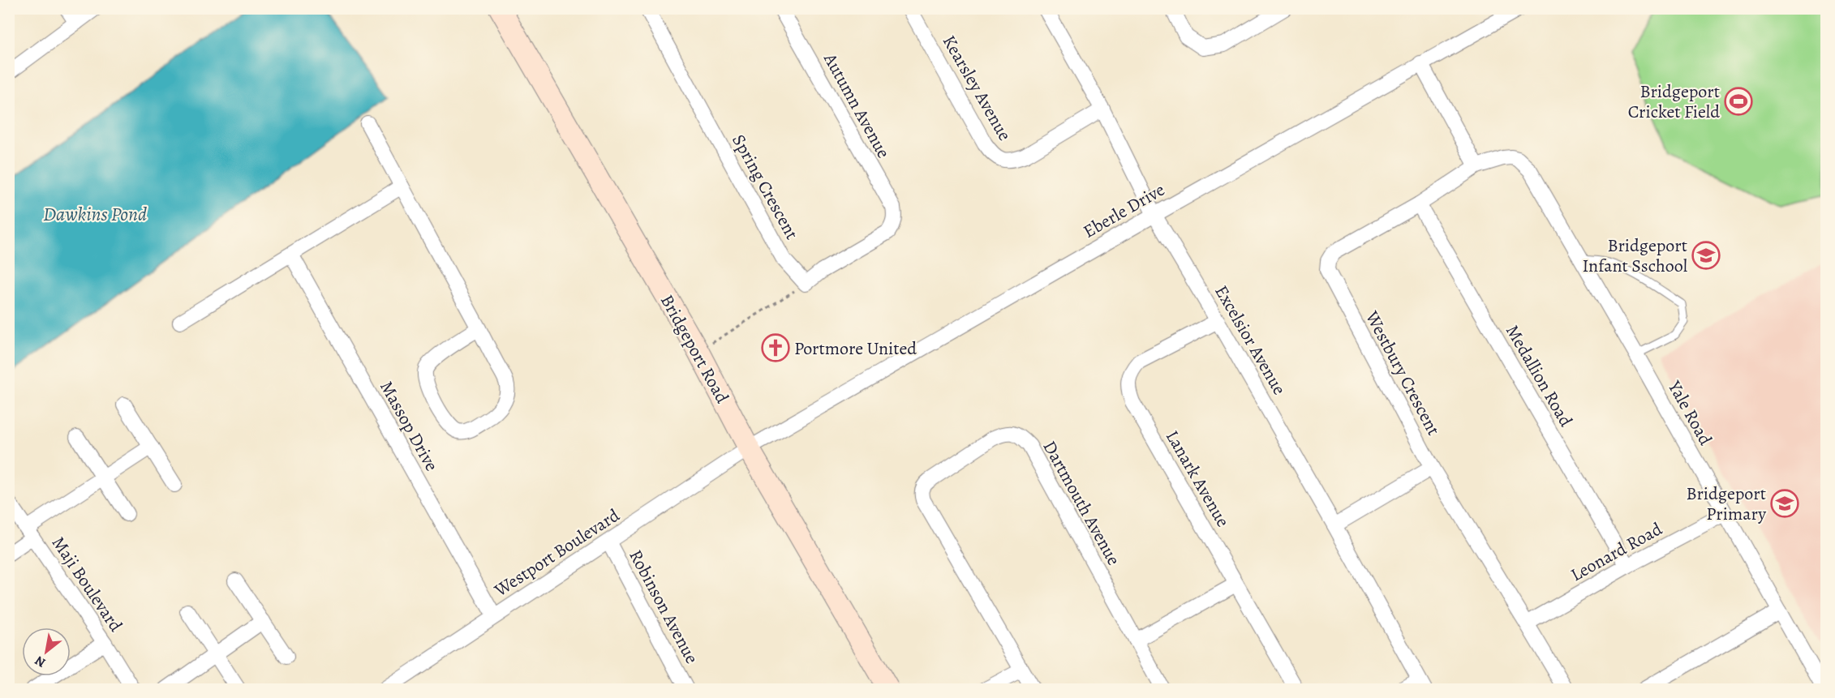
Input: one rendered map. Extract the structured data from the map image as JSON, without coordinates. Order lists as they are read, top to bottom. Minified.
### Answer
{"streets":{"main road":["Bridgeport Road"],"street":["Kearsley Avenue","Autumn Avenue","Spring Crescent","Eberle Drive","Excelsior Avenue","Westbury Crescent","Medallion Road","Yale Road","Massop Drive","Lanark Avenue","Dartmouth Avenue","Leonard Road","Westport Boulevard","Maji Boulevard","Robinson Avenue"]},"crossings":[["Kearsley Avenue","Excelsior Avenue"],["Autumn Avenue","Spring Crescent"],["Eberle Drive","Excelsior Avenue"],["Eberle Drive","Bridgeport Road"],["Eberle Drive","Westport Boulevard"],["Excelsior Avenue","Lanark Avenue"],["Bridgeport Road","Westport Boulevard"],["Westbury Crescent","Medallion Road"],["Westbury Crescent","Yale Road"],["Westbury Crescent","Leonard Road"],["Medallion Road","Leonard Road"],["Yale Road","Leonard Road"],["Massop Drive","Westport Boulevard"],["Westport Boulevard","Robinson Avenue"]],"water":["Dawkins Pond"],"places":{"sports":["Bridgeport Cricket Field"],"school or university":["Bridgeport Infant Sschool","Bridgeport Primary"],"church":["Portmore United"]},"north":"bottom left"}
